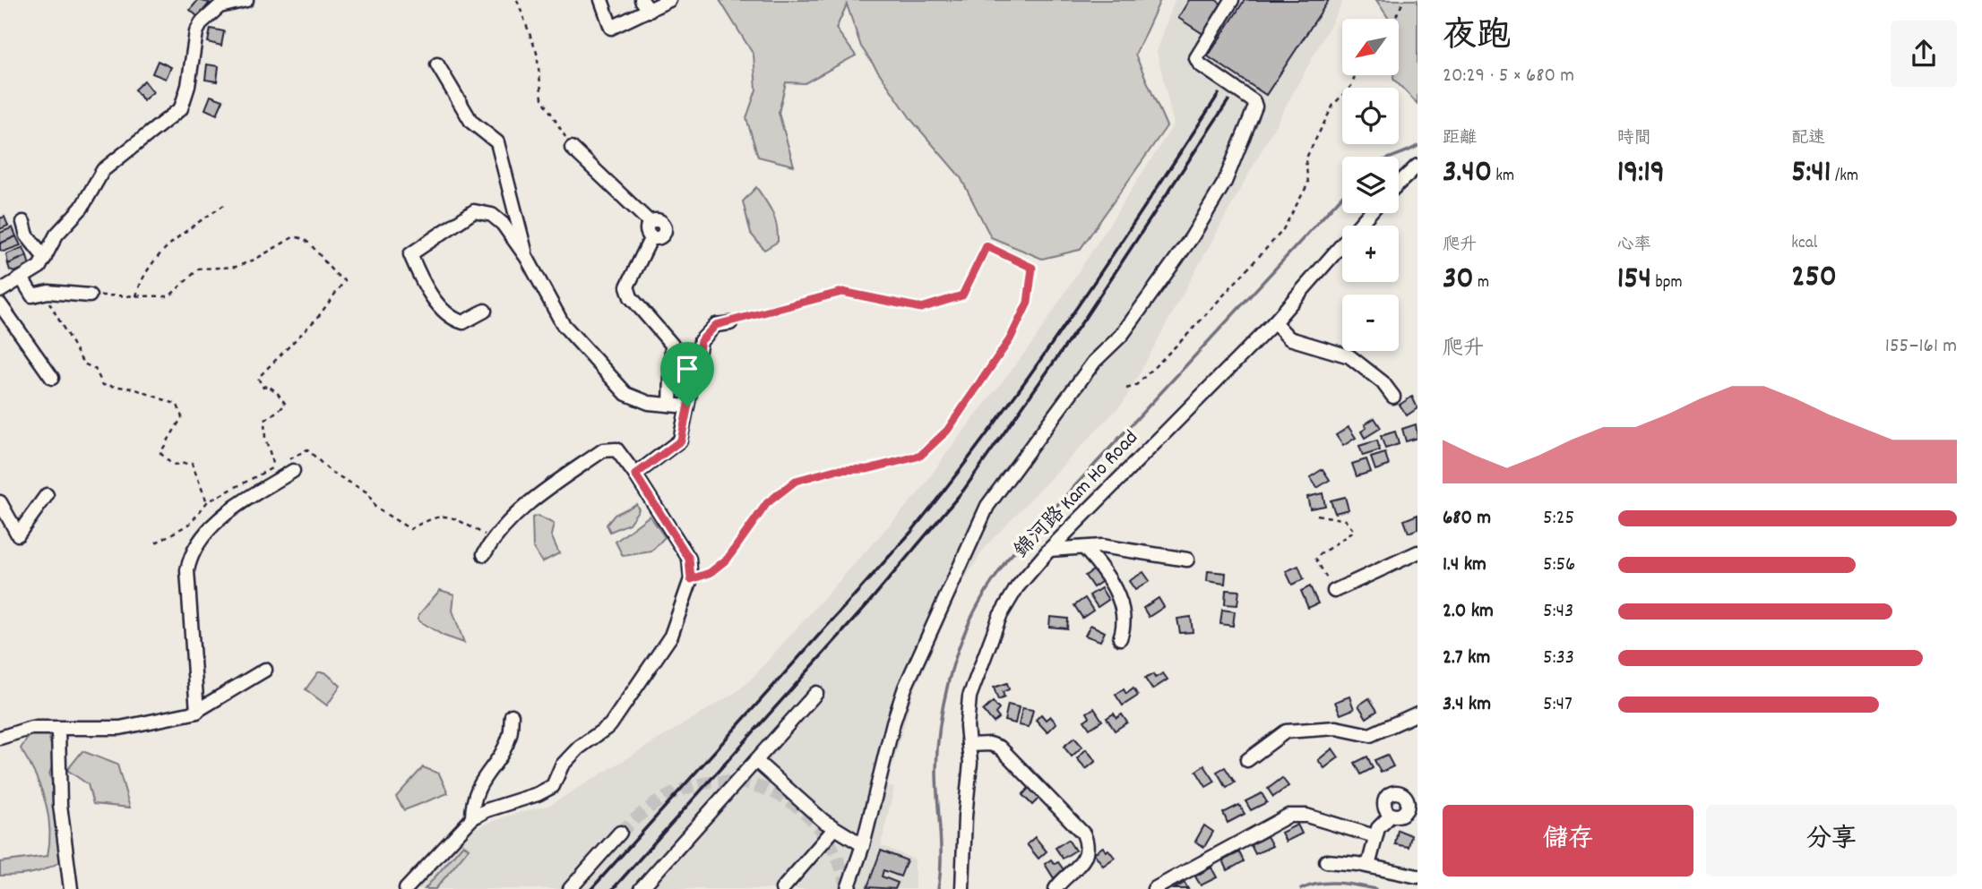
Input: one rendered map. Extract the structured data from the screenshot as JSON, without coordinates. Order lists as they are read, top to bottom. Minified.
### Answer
{"streets":{"street":["錦河路 Kam Ho Road"]},"north":"bottom left","page":{"heading":["夜跑","20:29 · 5 × 680 m"],"map_buttons":["+","−"],"stats":[["距離","3.40 km"],["時間","19:19"],["配速","5:41 /km"],["爬升","30 m"],["心率","154 bpm"],["kcal","250"]],"chart":["爬升","155–161 m"],"list":[{"name":"680 m","note":"5:25"},{"name":"1.4 km","note":"5:56"},{"name":"2.0 km","note":"5:43"},{"name":"2.7 km","note":"5:33"},{"name":"3.4 km","note":"5:47"}],"buttons":["儲存","分享"]}}
